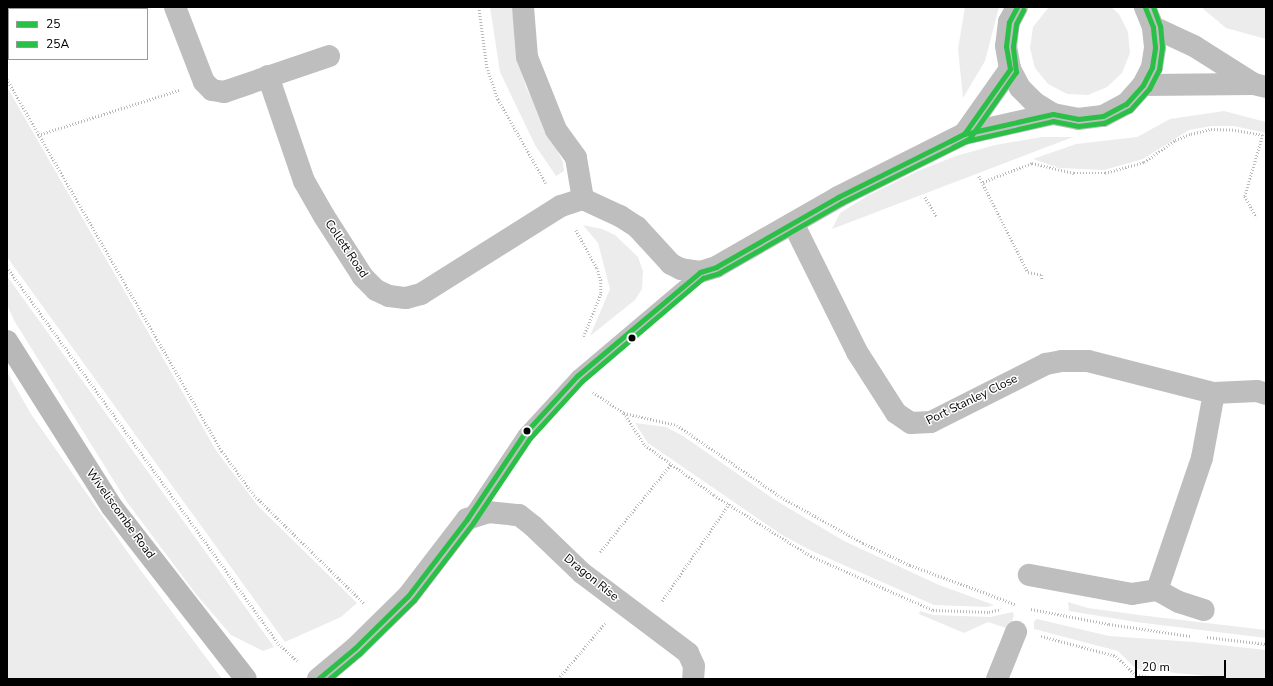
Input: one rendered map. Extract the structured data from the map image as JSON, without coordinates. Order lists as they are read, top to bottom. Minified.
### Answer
{"streets":{"main road":["Wiveliscombe Road"],"street":["Collett Road","Port Stanley Close","Dragon Rise"]},"lines":["transit line 25","transit line 25A"],"legend":["25","25A"],"scale_bar":"20 m"}
